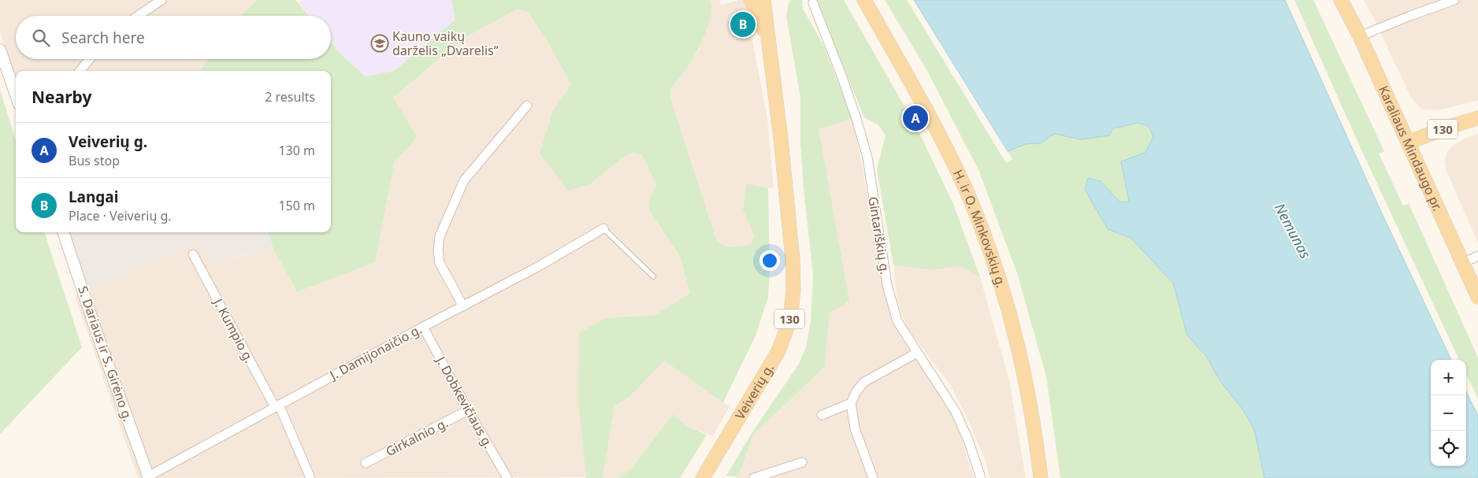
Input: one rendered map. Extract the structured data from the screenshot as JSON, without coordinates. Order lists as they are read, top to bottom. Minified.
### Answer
{"streets":{"main road":["130","Karaliaus Mindaugo pr.","H. ir O. Minkovskių g.","Veiverių g."],"street":["Gintariškių g.","J. Kumpio g.","J. Damijonaičio g.","S. Dariaus ir S. Girėno g.","J. Dobkevičiaus g.","Girkalnio g."]},"crossings":[["130","Karaliaus Mindaugo pr."],["J. Kumpio g.","J. Damijonaičio g."],["J. Damijonaičio g.","S. Dariaus ir S. Girėno g."],["J. Damijonaičio g.","J. Dobkevičiaus g."],["J. Dobkevičiaus g.","Girkalnio g."]],"water":["Nemunas"],"places":{"school or university":["Kauno vaikų darželis „Dvarelis“"]},"page":{"pins":["B","A"],"search":"Search here","heading":["Nearby","2 results"],"list":[{"mark":"A","name":"Veiverių g.","note":"Bus stop","value":"130 m"},{"mark":"B","name":"Langai","note":"Place · Veiverių g.","value":"150 m"}],"map_buttons":["+","−"]}}
